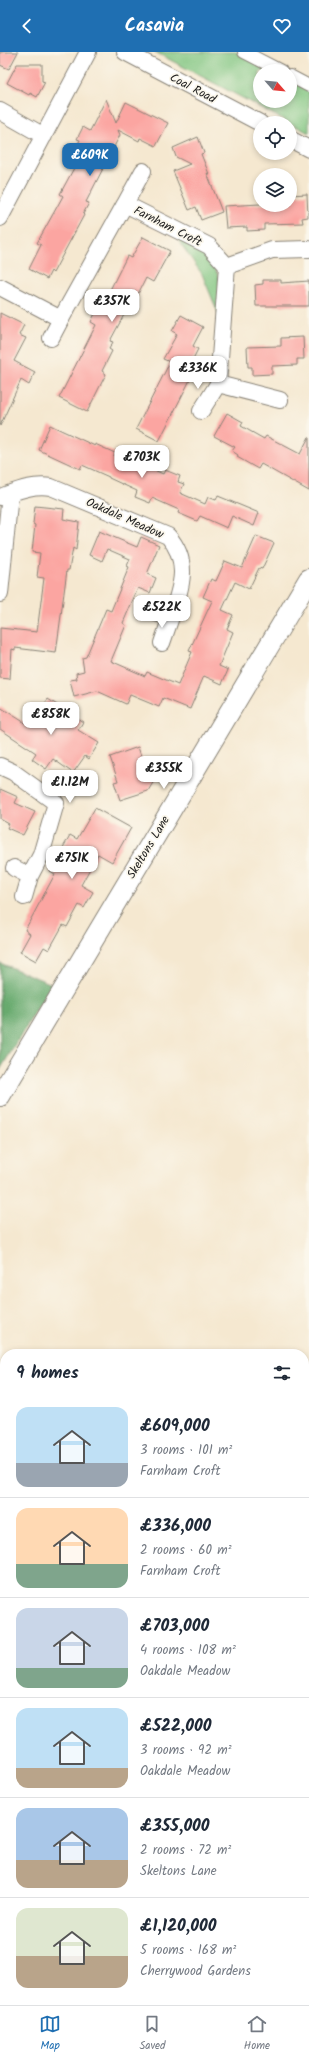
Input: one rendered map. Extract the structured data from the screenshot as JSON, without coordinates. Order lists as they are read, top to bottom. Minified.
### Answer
{"streets":{"street":["Coal Road","Farnham Croft","Oakdale Meadow","Skeltons Lane"]},"north":"bottom right","page":{"header":"Casavia","price":["£609K","£357K","£336K","£703K","£522K","£858K","£355K","£1.12M","£751K"],"heading":"9 homes","list":[{"name":"£609,000","note":"3 rooms · 101 m² · Farnham Croft"},{"name":"£336,000","note":"2 rooms · 60 m² · Farnham Croft"},{"name":"£703,000","note":"4 rooms · 108 m² · Oakdale Meadow"},{"name":"£522,000","note":"3 rooms · 92 m² · Oakdale Meadow"},{"name":"£355,000","note":"2 rooms · 72 m² · Skeltons Lane"},{"name":"£1,120,000","note":"5 rooms · 168 m² · Cherrywood Gardens"}],"tabs":["Map","Saved","Home"]}}
